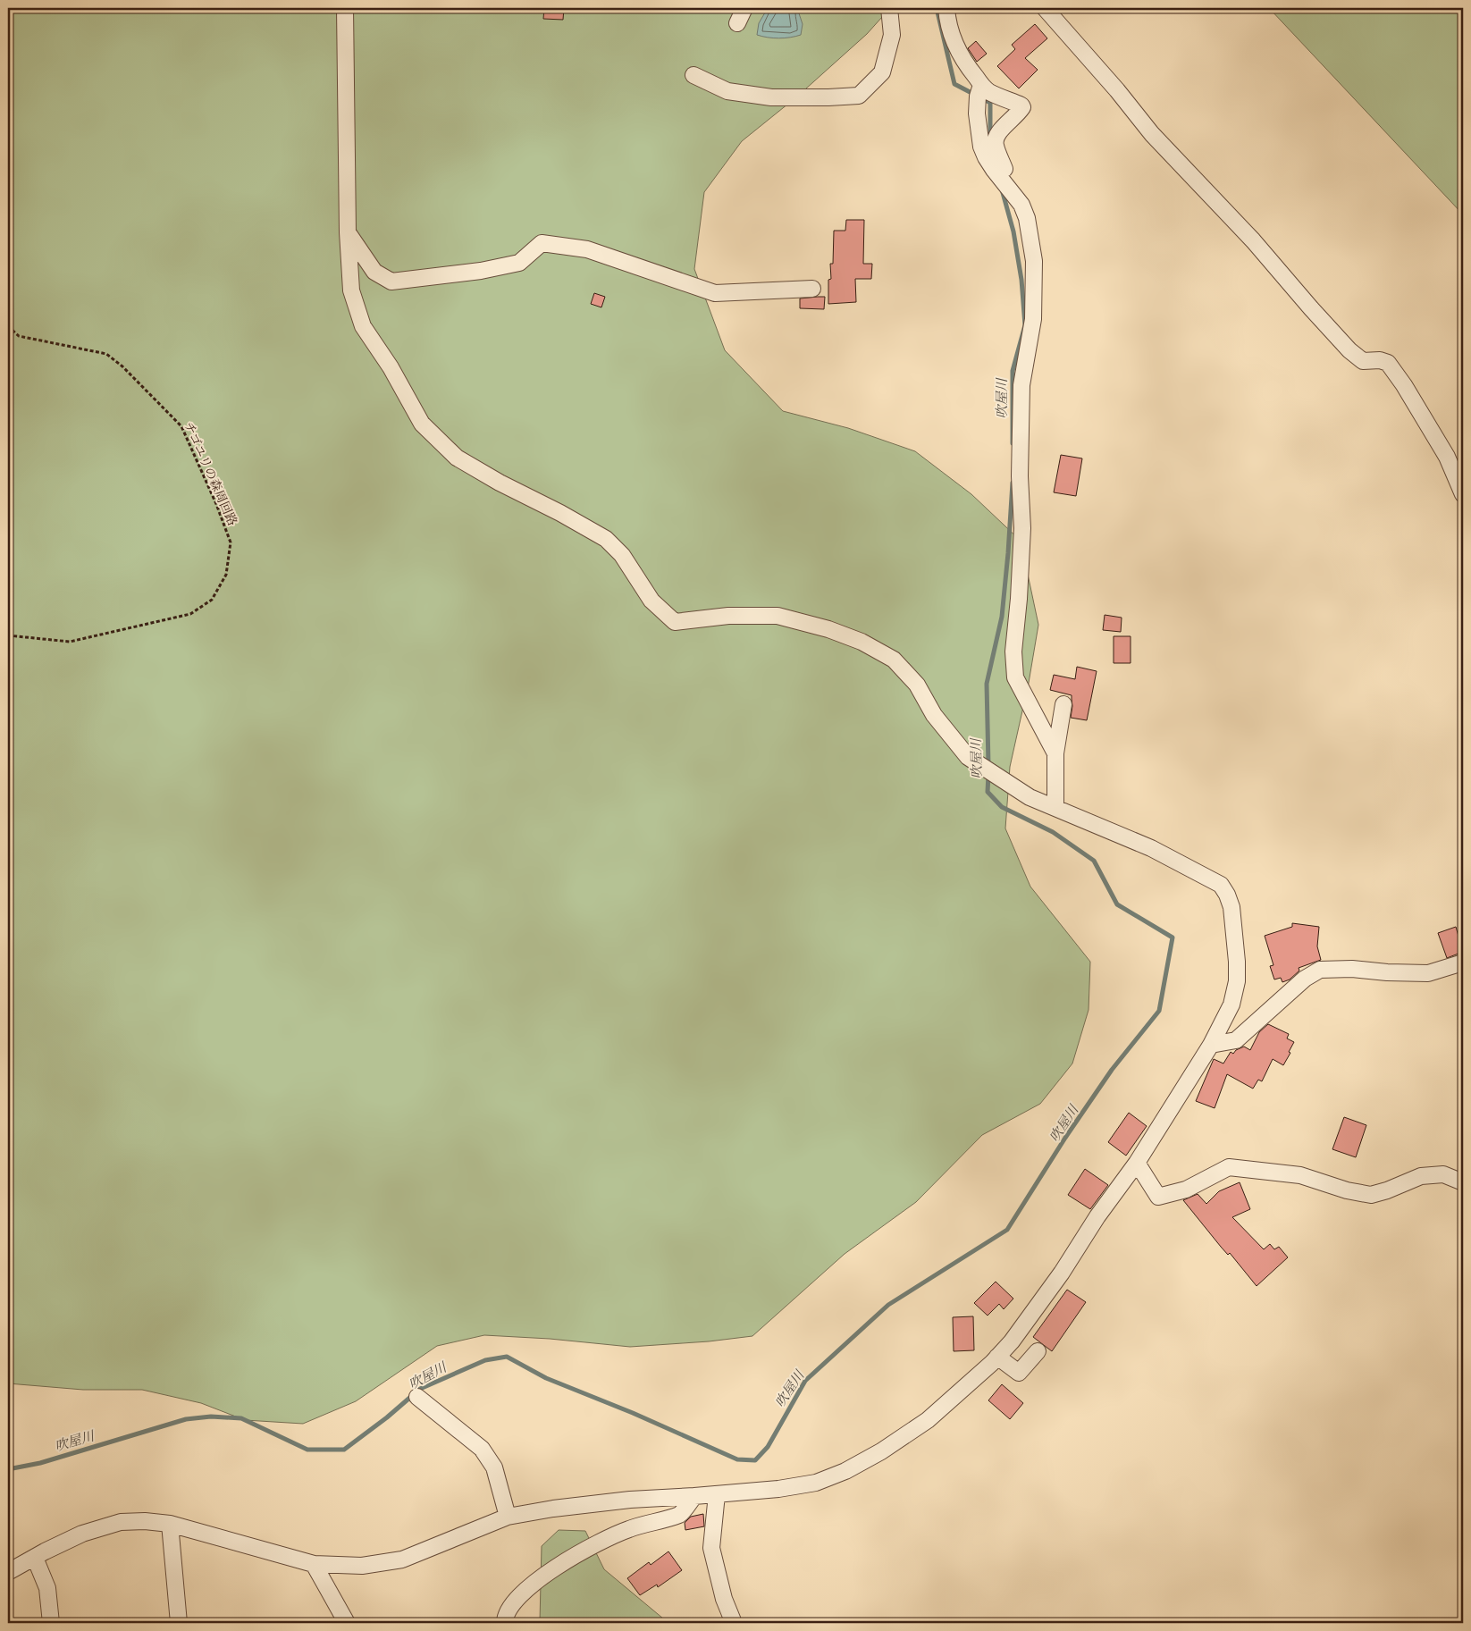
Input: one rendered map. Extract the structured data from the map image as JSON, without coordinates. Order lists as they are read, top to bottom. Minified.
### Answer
{"streets":{"path":["チゴユリの森周回路"]},"water":["吹屋川"]}
